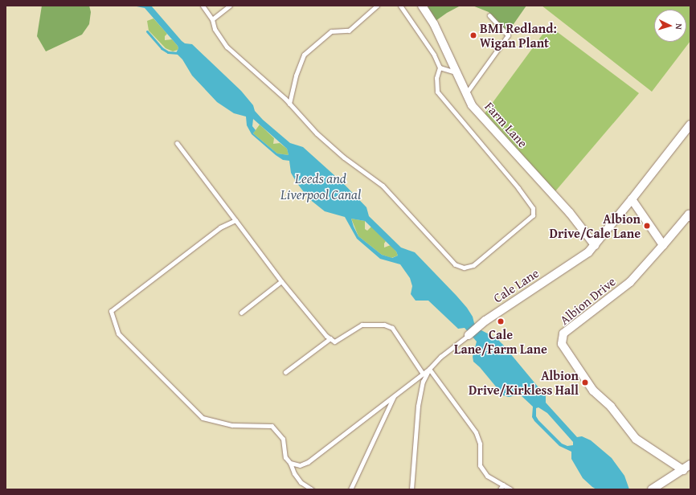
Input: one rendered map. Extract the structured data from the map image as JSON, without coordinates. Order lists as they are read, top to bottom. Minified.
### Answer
{"streets":{"street":["Farm Lane","Cale Lane","Albion Drive"]},"crossings":[["Farm Lane","Cale Lane"]],"water":["Leeds and Liverpool Canal"],"places":["BMI Redland: Wigan Plant","Albion Drive/Cale Lane","Cale Lane/Farm Lane","Albion Drive/Kirkless Hall"],"north":"right"}
